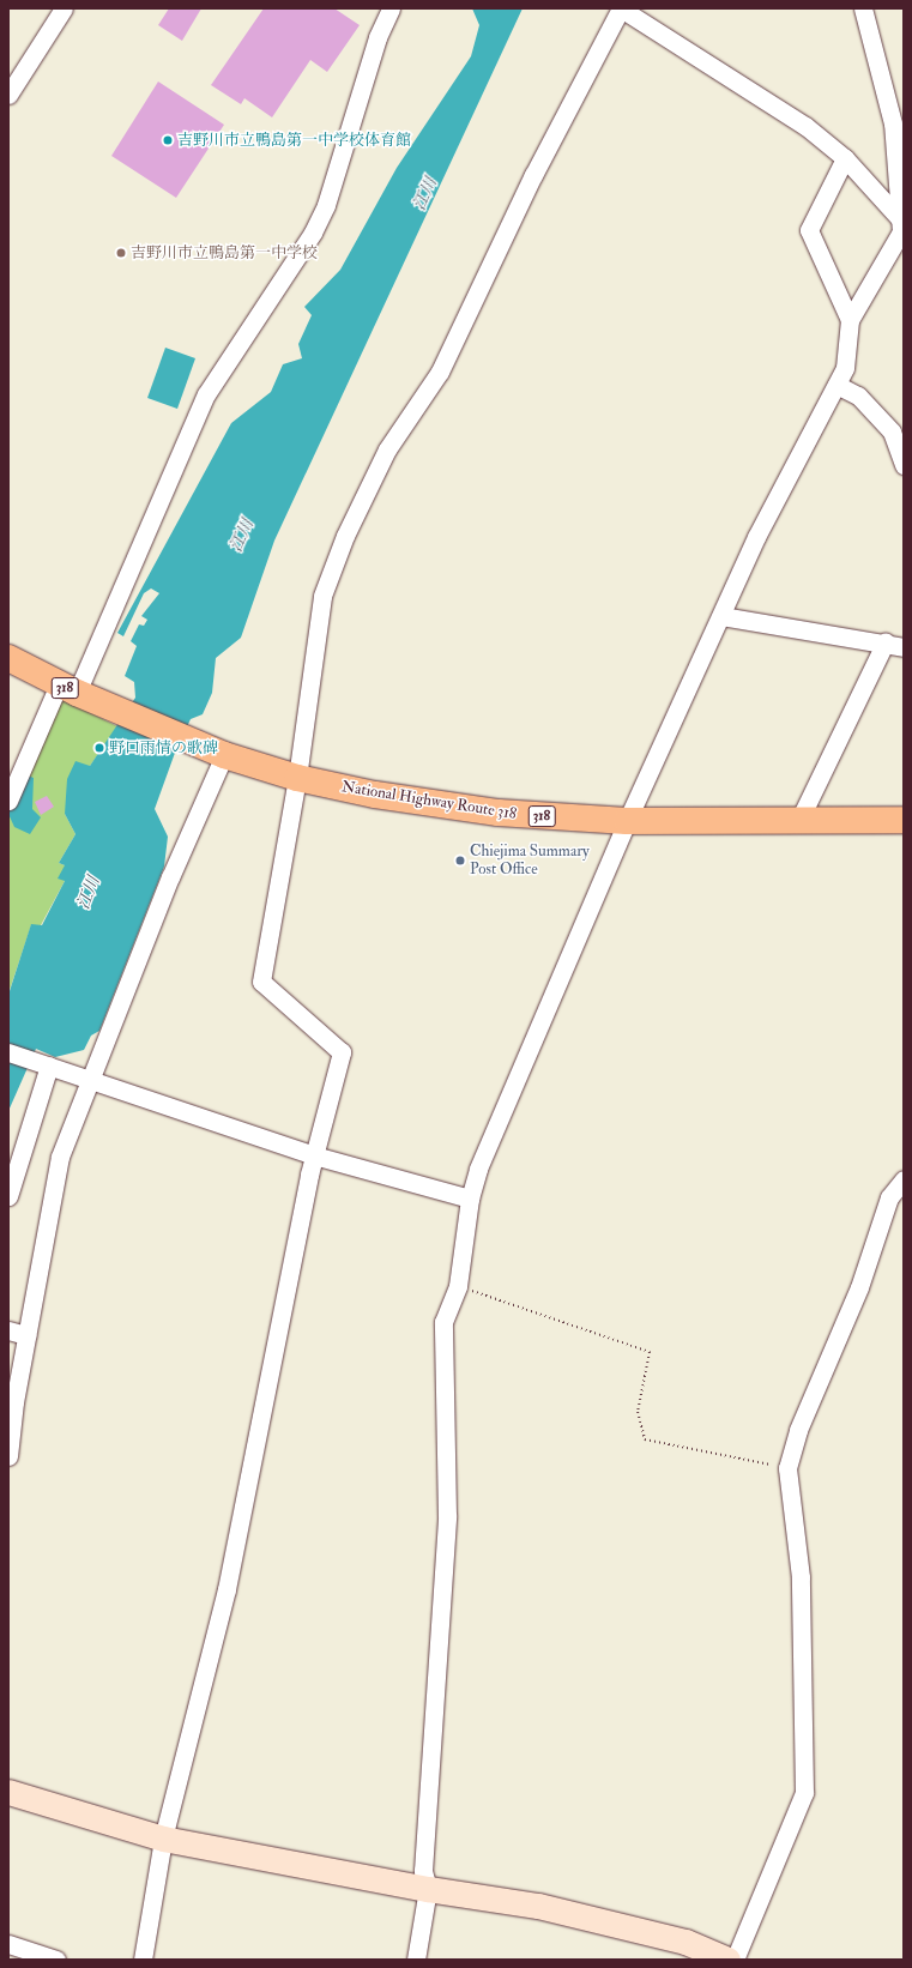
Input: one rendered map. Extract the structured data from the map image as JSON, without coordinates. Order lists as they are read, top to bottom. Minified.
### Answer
{"streets":{"highway":["318","National Highway Route 318"]},"water":["江川"],"places":["吉野川市立鴨島第一中学校体育館","吉野川市立鴨島第一中学校","野口雨情の歌碑","Chiejima Summary Post Office"]}
